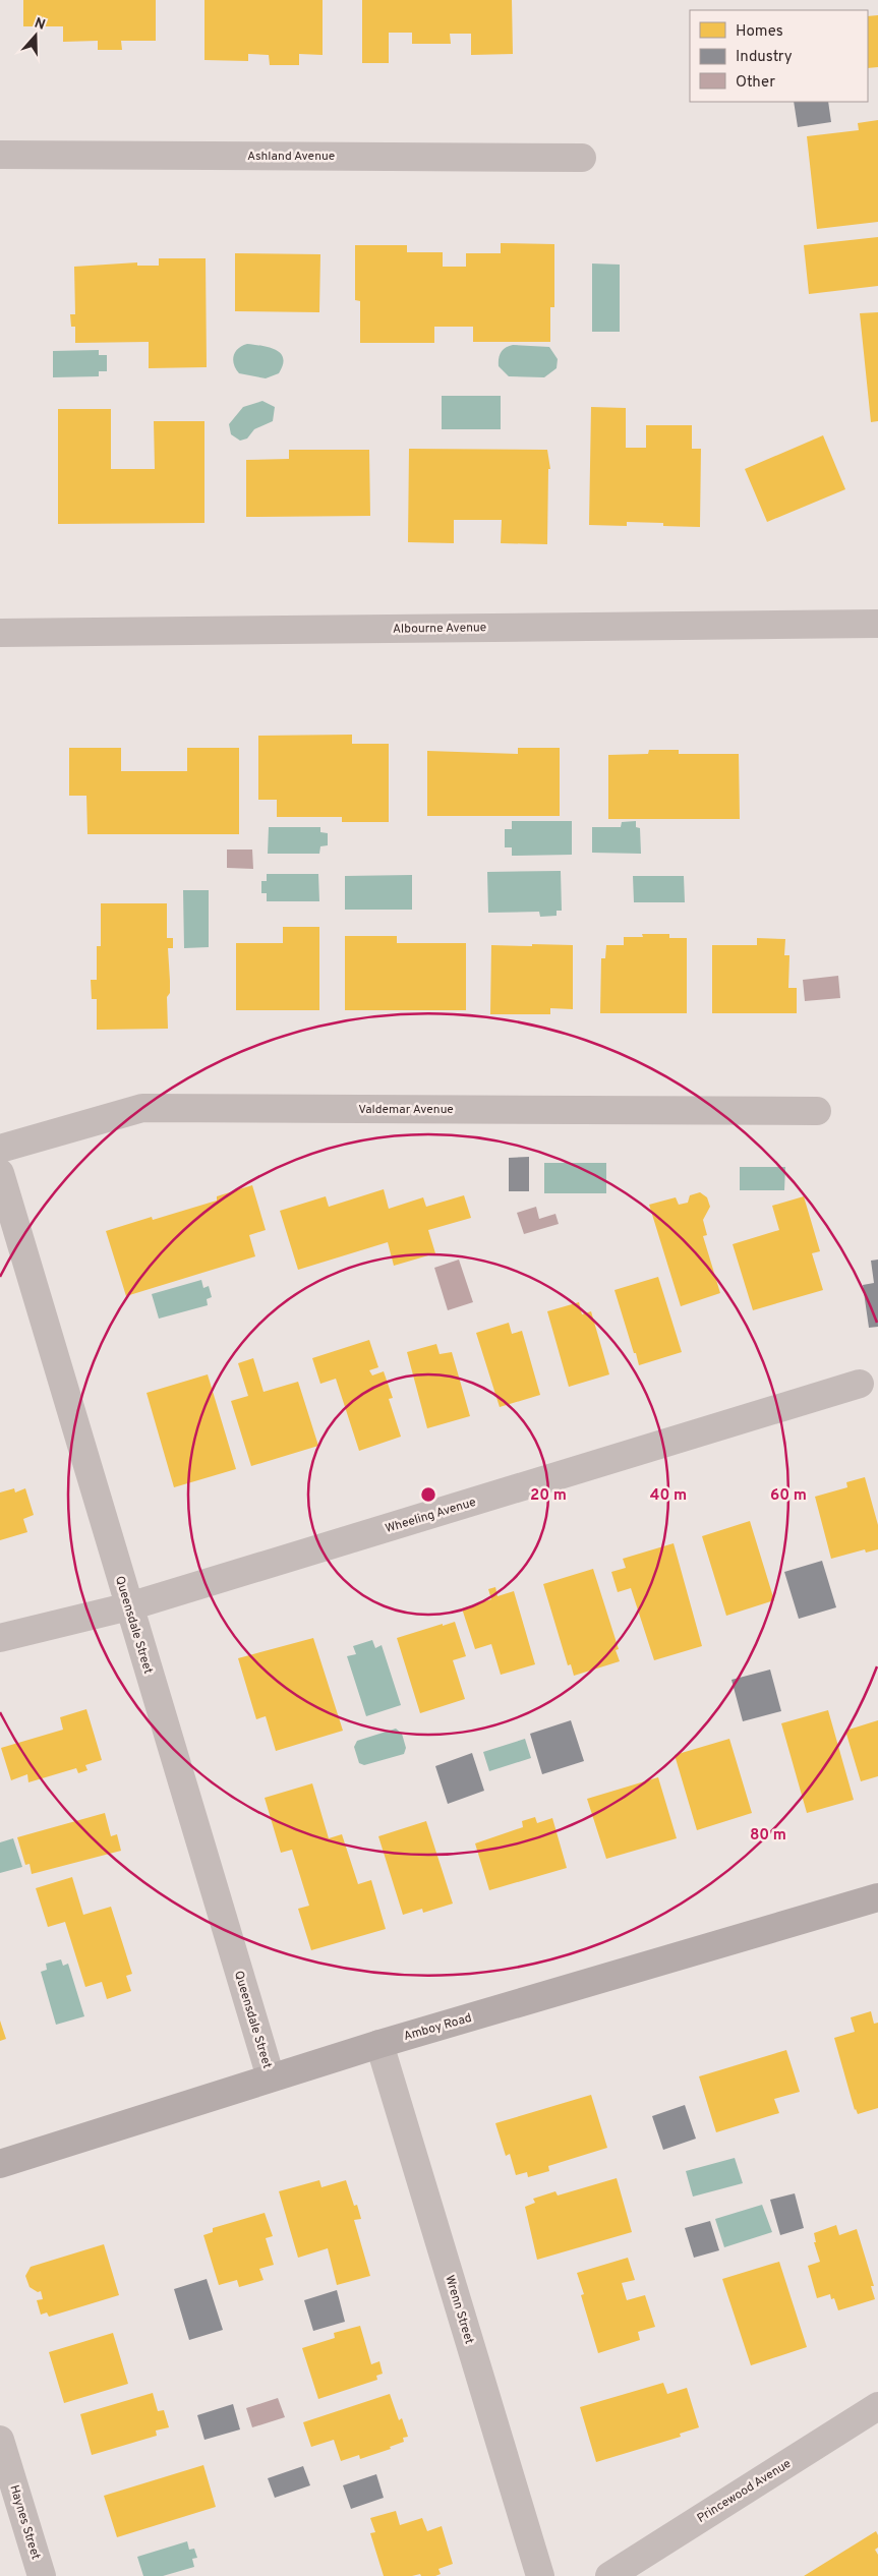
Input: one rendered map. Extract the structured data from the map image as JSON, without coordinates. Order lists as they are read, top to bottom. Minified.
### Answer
{"streets":{"main road":["Amboy Road"],"street":["Ashland Avenue","Albourne Avenue","Valdemar Avenue","Wheeling Avenue","Queensdale Street","Wrenn Street","Princewood Avenue","Haynes Street"]},"crossings":[["Wheeling Avenue","Queensdale Street"],["Queensdale Street","Amboy Road"],["Amboy Road","Wrenn Street"]],"legend":["Homes","Industry","Other"],"north":"top","rings":["20 m","40 m","60 m","80 m"]}
